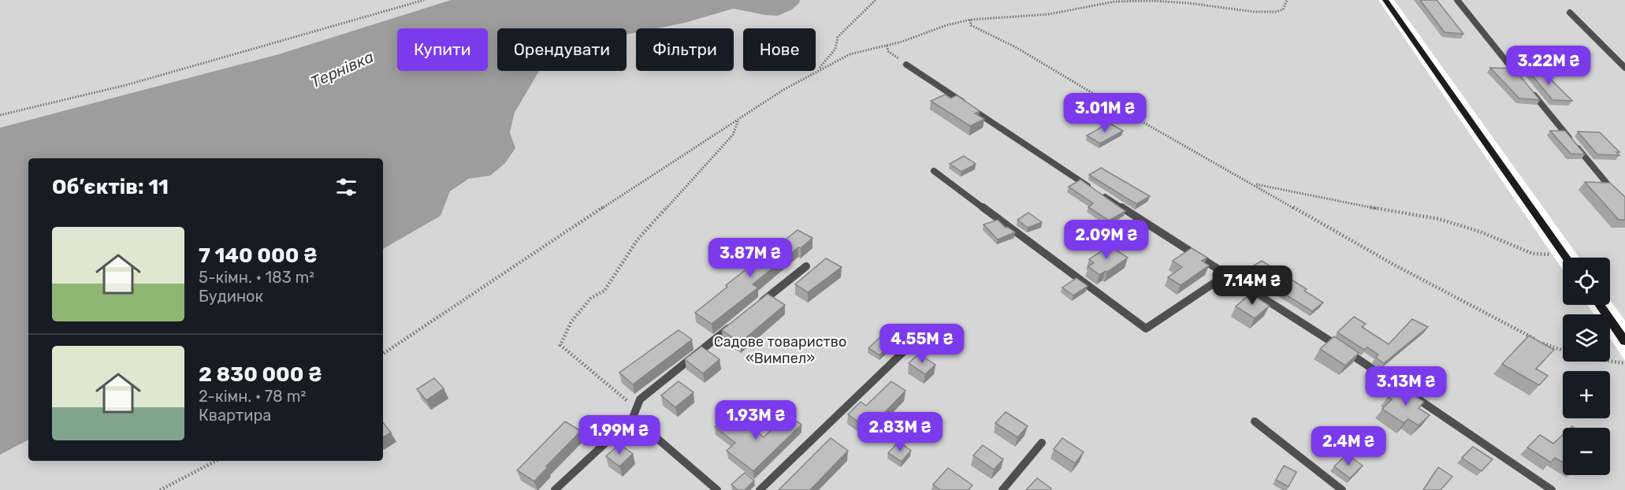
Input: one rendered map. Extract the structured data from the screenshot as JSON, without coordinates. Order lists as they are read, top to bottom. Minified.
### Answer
{"water":["Тернівка"],"parks":["Садове товариство «Вимпел»"],"page":{"chip":["Купити","Орендувати","Фільтри","Нове"],"price":["3.22M ₴","3.01M ₴","2.09M ₴","3.87M ₴","7.14M ₴","4.55M ₴","3.13M ₴","1.93M ₴","2.83M ₴","1.99M ₴","2.4M ₴"],"heading":"Об’єктів: 11","list":[{"name":"7 140 000 ₴","note":"5-кімн. · 183 m² · Будинок"},{"name":"2 830 000 ₴","note":"2-кімн. · 78 m² · Квартира"}],"map_buttons":["+","−"]}}
